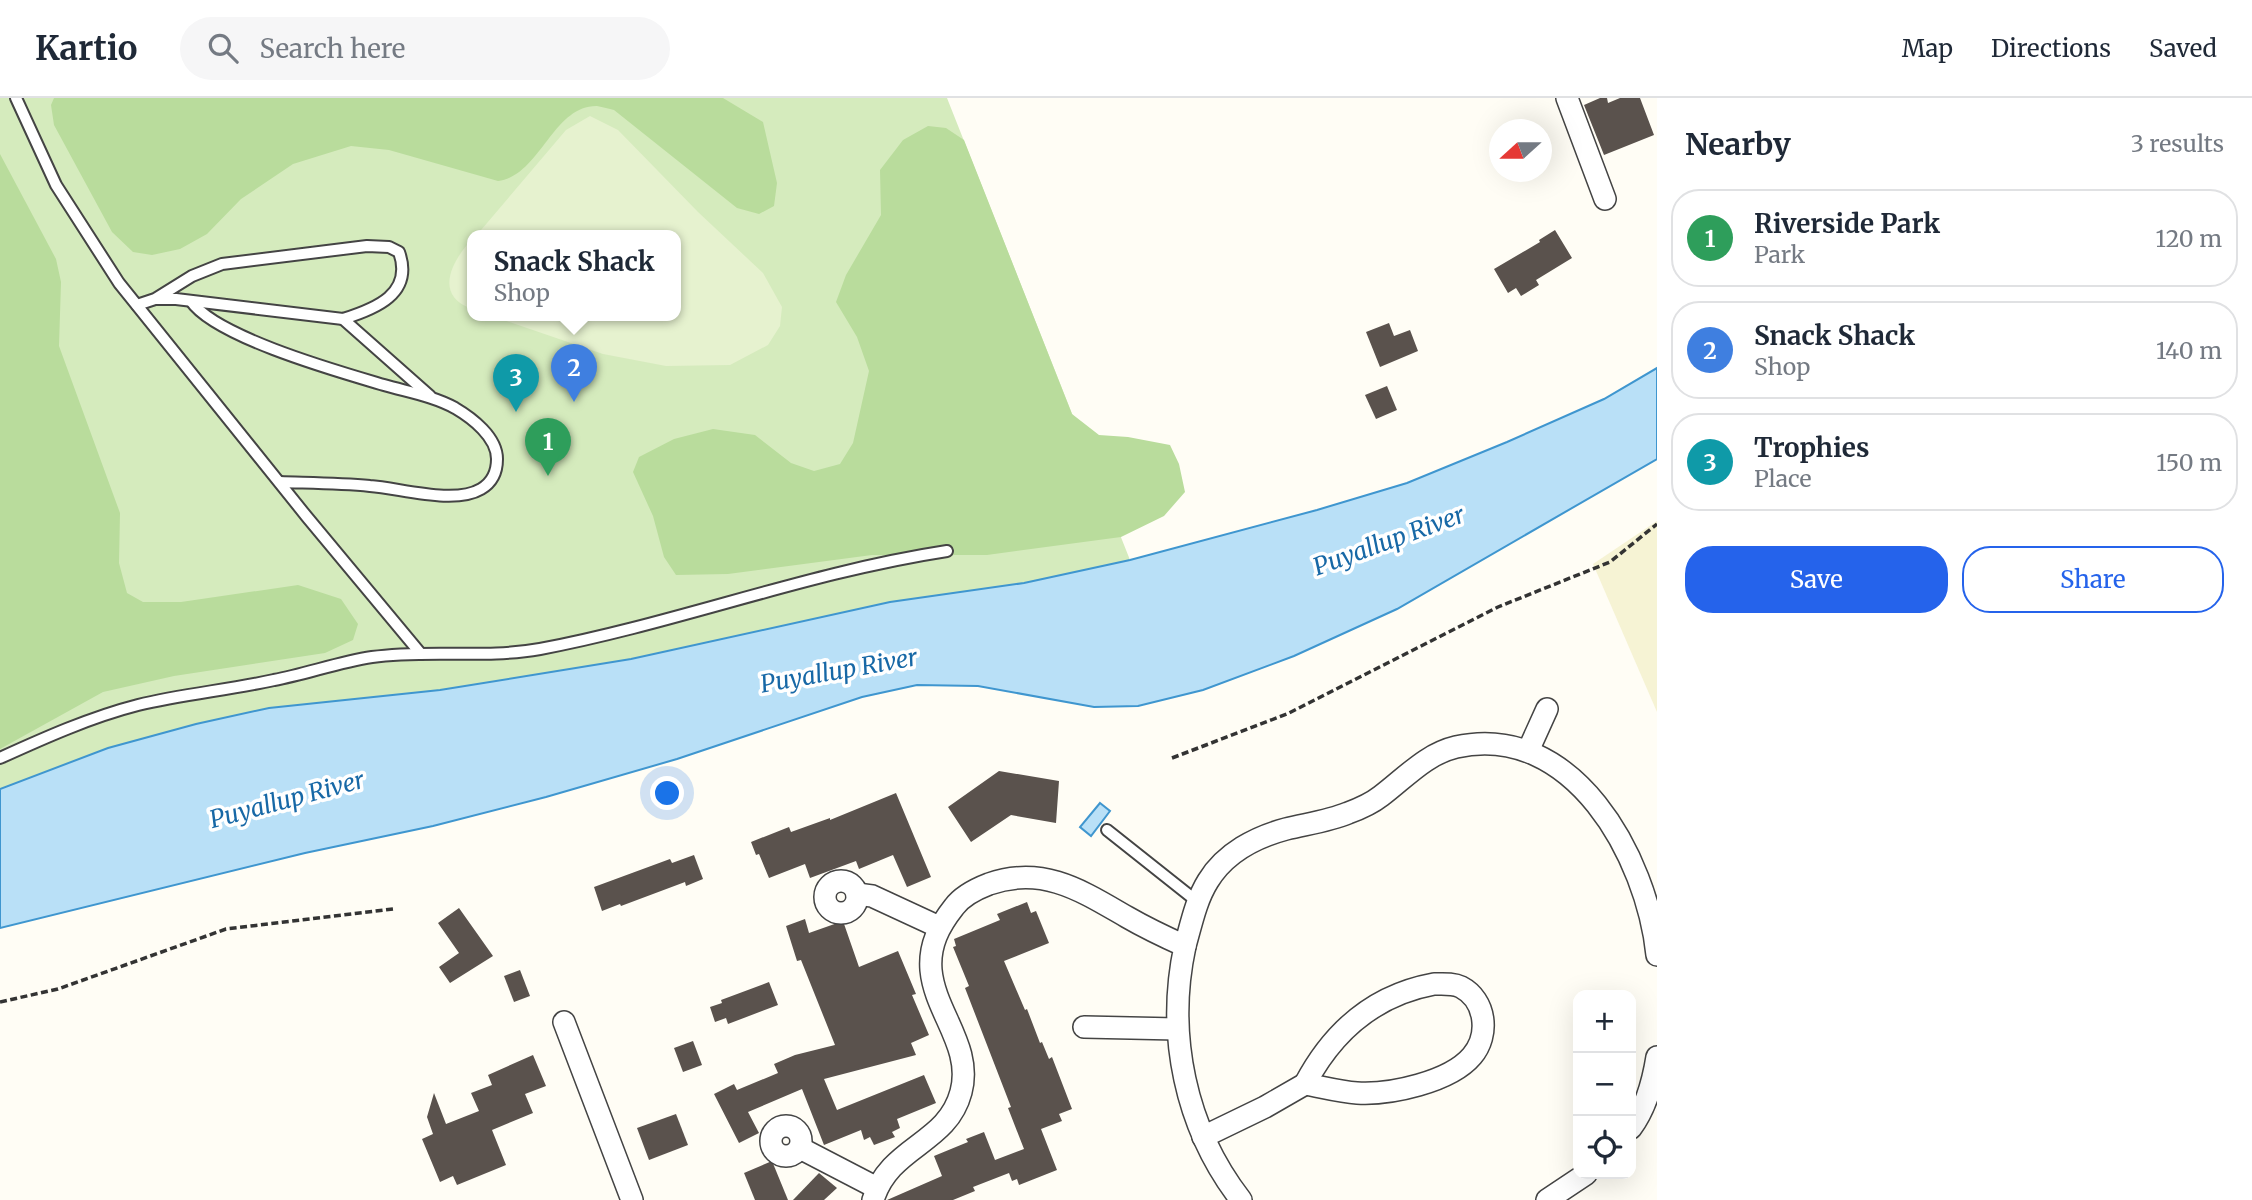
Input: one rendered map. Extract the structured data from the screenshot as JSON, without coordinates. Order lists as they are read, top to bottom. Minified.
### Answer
{"water":["Puyallup River"],"north":"left","page":{"header":"Kartio","search":"Search here","nav":["Map","Directions","Saved"],"heading":["Nearby","3 results"],"list":[{"mark":"1","name":"Riverside Park","note":"Park","value":"120 m"},{"mark":"2","name":"Snack Shack","note":"Shop","value":"140 m"},{"mark":"3","name":"Trophies","note":"Place","value":"150 m"}],"popup":["Snack Shack","Shop"],"pins":["2","3","1"],"buttons":["Save","Share"],"map_buttons":["+","−"]}}
